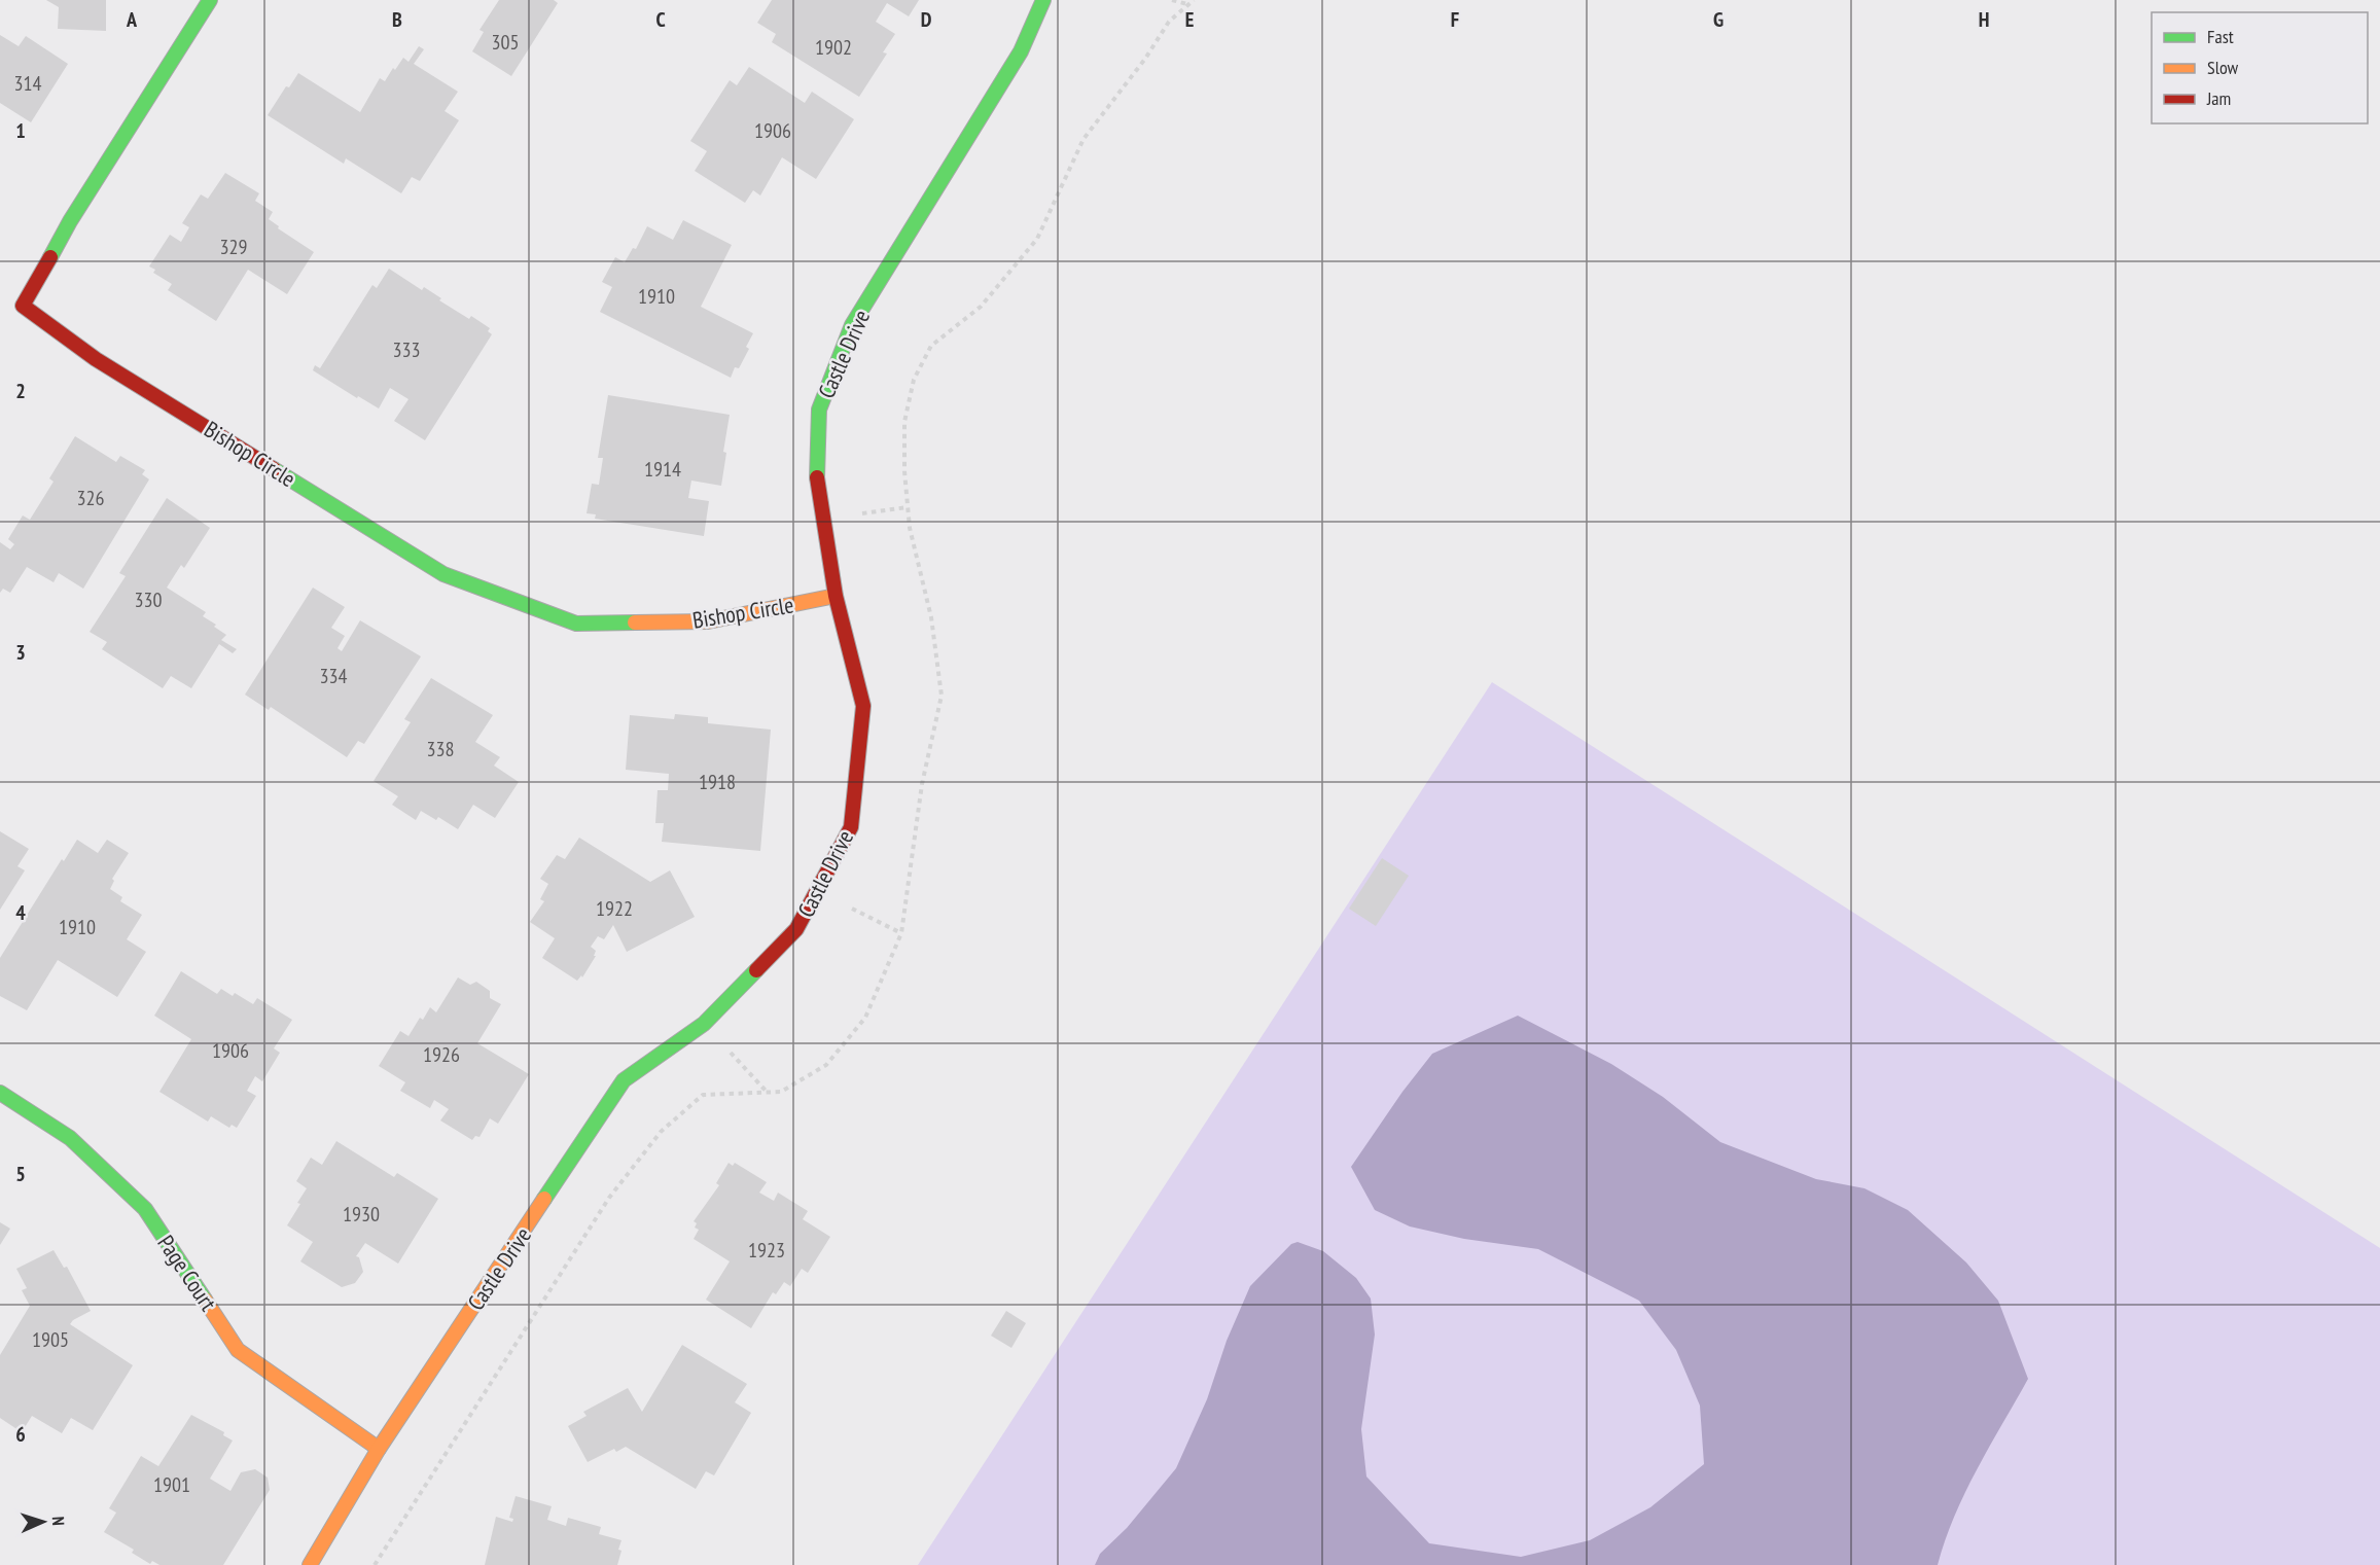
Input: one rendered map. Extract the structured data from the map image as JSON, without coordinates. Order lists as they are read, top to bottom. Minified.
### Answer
{"streets":{"street":["Castle Drive","Bishop Circle","Page Court"]},"crossings":[["Castle Drive","Bishop Circle"],["Castle Drive","Page Court"]],"house_numbers":["305","1902","314","1906","329","1910","333","1914","326","330","334","338","1918","1922","1910","1906","1926","1930","1923","1905","1901"],"legend":["Fast","Slow","Jam"],"north":"right","grid":{"columns":["A","B","C","D","E","F","G","H"],"rows":["1","2","3","4","5","6"]}}
